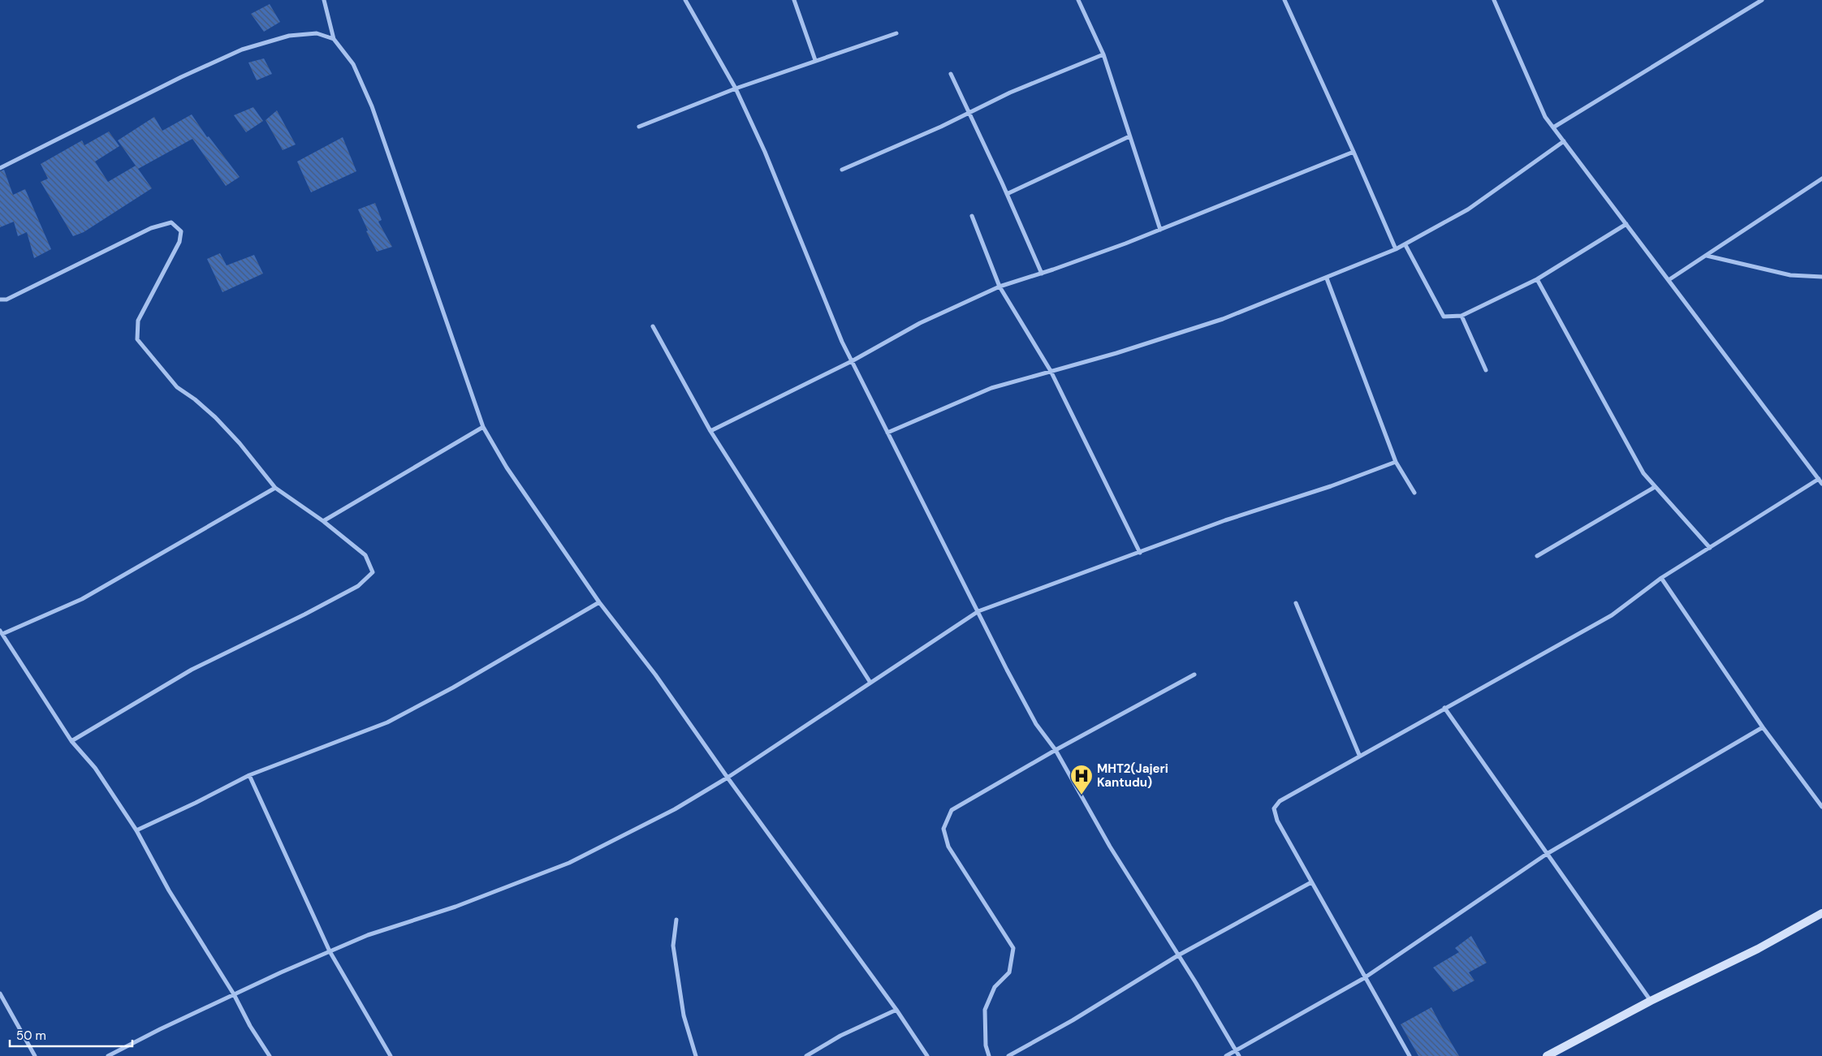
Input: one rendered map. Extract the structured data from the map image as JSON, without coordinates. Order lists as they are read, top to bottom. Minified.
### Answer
{"places":{"hospital":["MHT2(Jajeri Kantudu)"]},"scale_bar":"50 m"}
